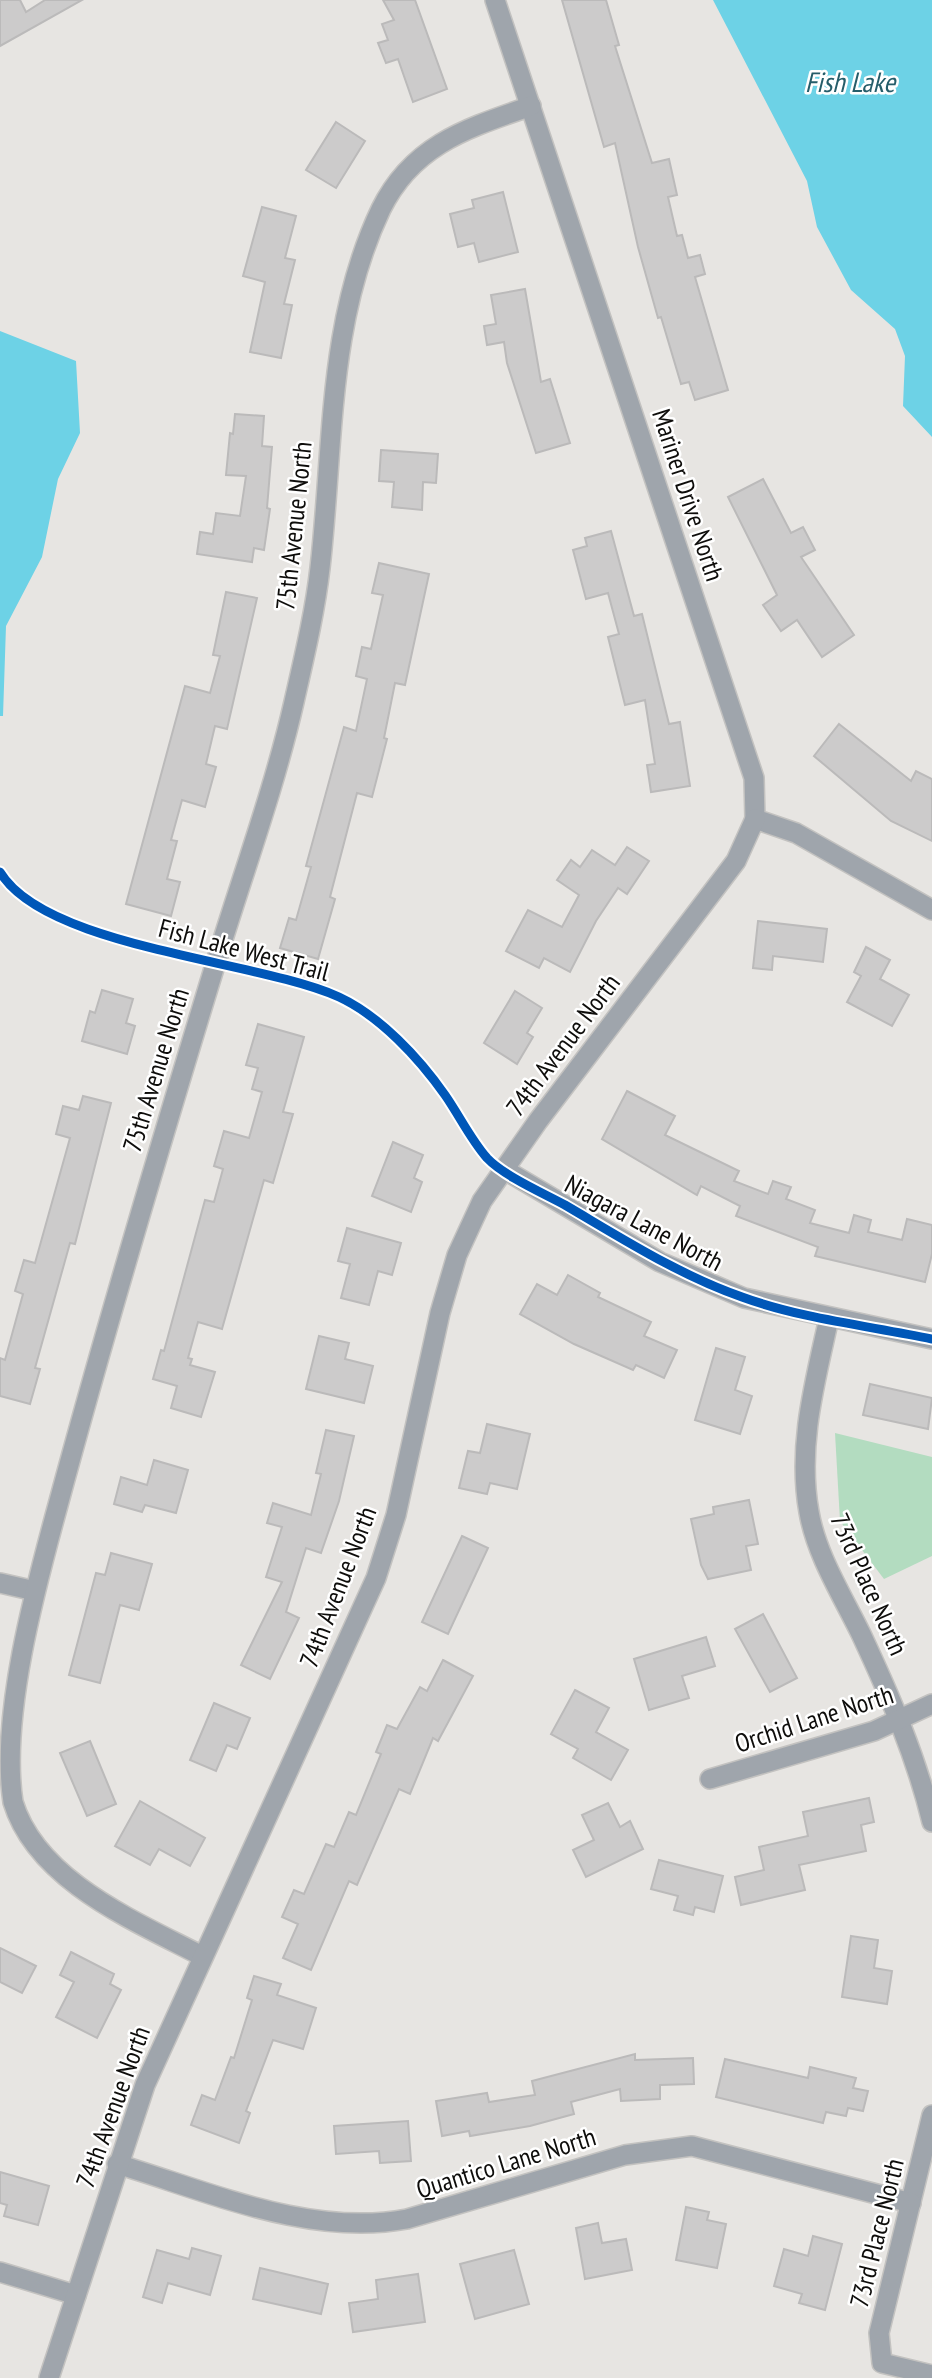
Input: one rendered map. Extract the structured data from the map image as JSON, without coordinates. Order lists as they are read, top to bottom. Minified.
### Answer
{"streets":{"street":["Mariner Drive North","75th Avenue North","74th Avenue North","Niagara Lane North","73rd Place North","Orchid Lane North","Quantico Lane North"],"cycle path":["Fish Lake West Trail"]},"crossings":[["Mariner Drive North","75th Avenue North"],["Mariner Drive North","74th Avenue North"],["75th Avenue North","74th Avenue North"],["74th Avenue North","Niagara Lane North"],["74th Avenue North","Quantico Lane North"],["Niagara Lane North","73rd Place North"],["73rd Place North","Orchid Lane North"],["73rd Place North","Quantico Lane North"]],"water":["Fish Lake"]}
